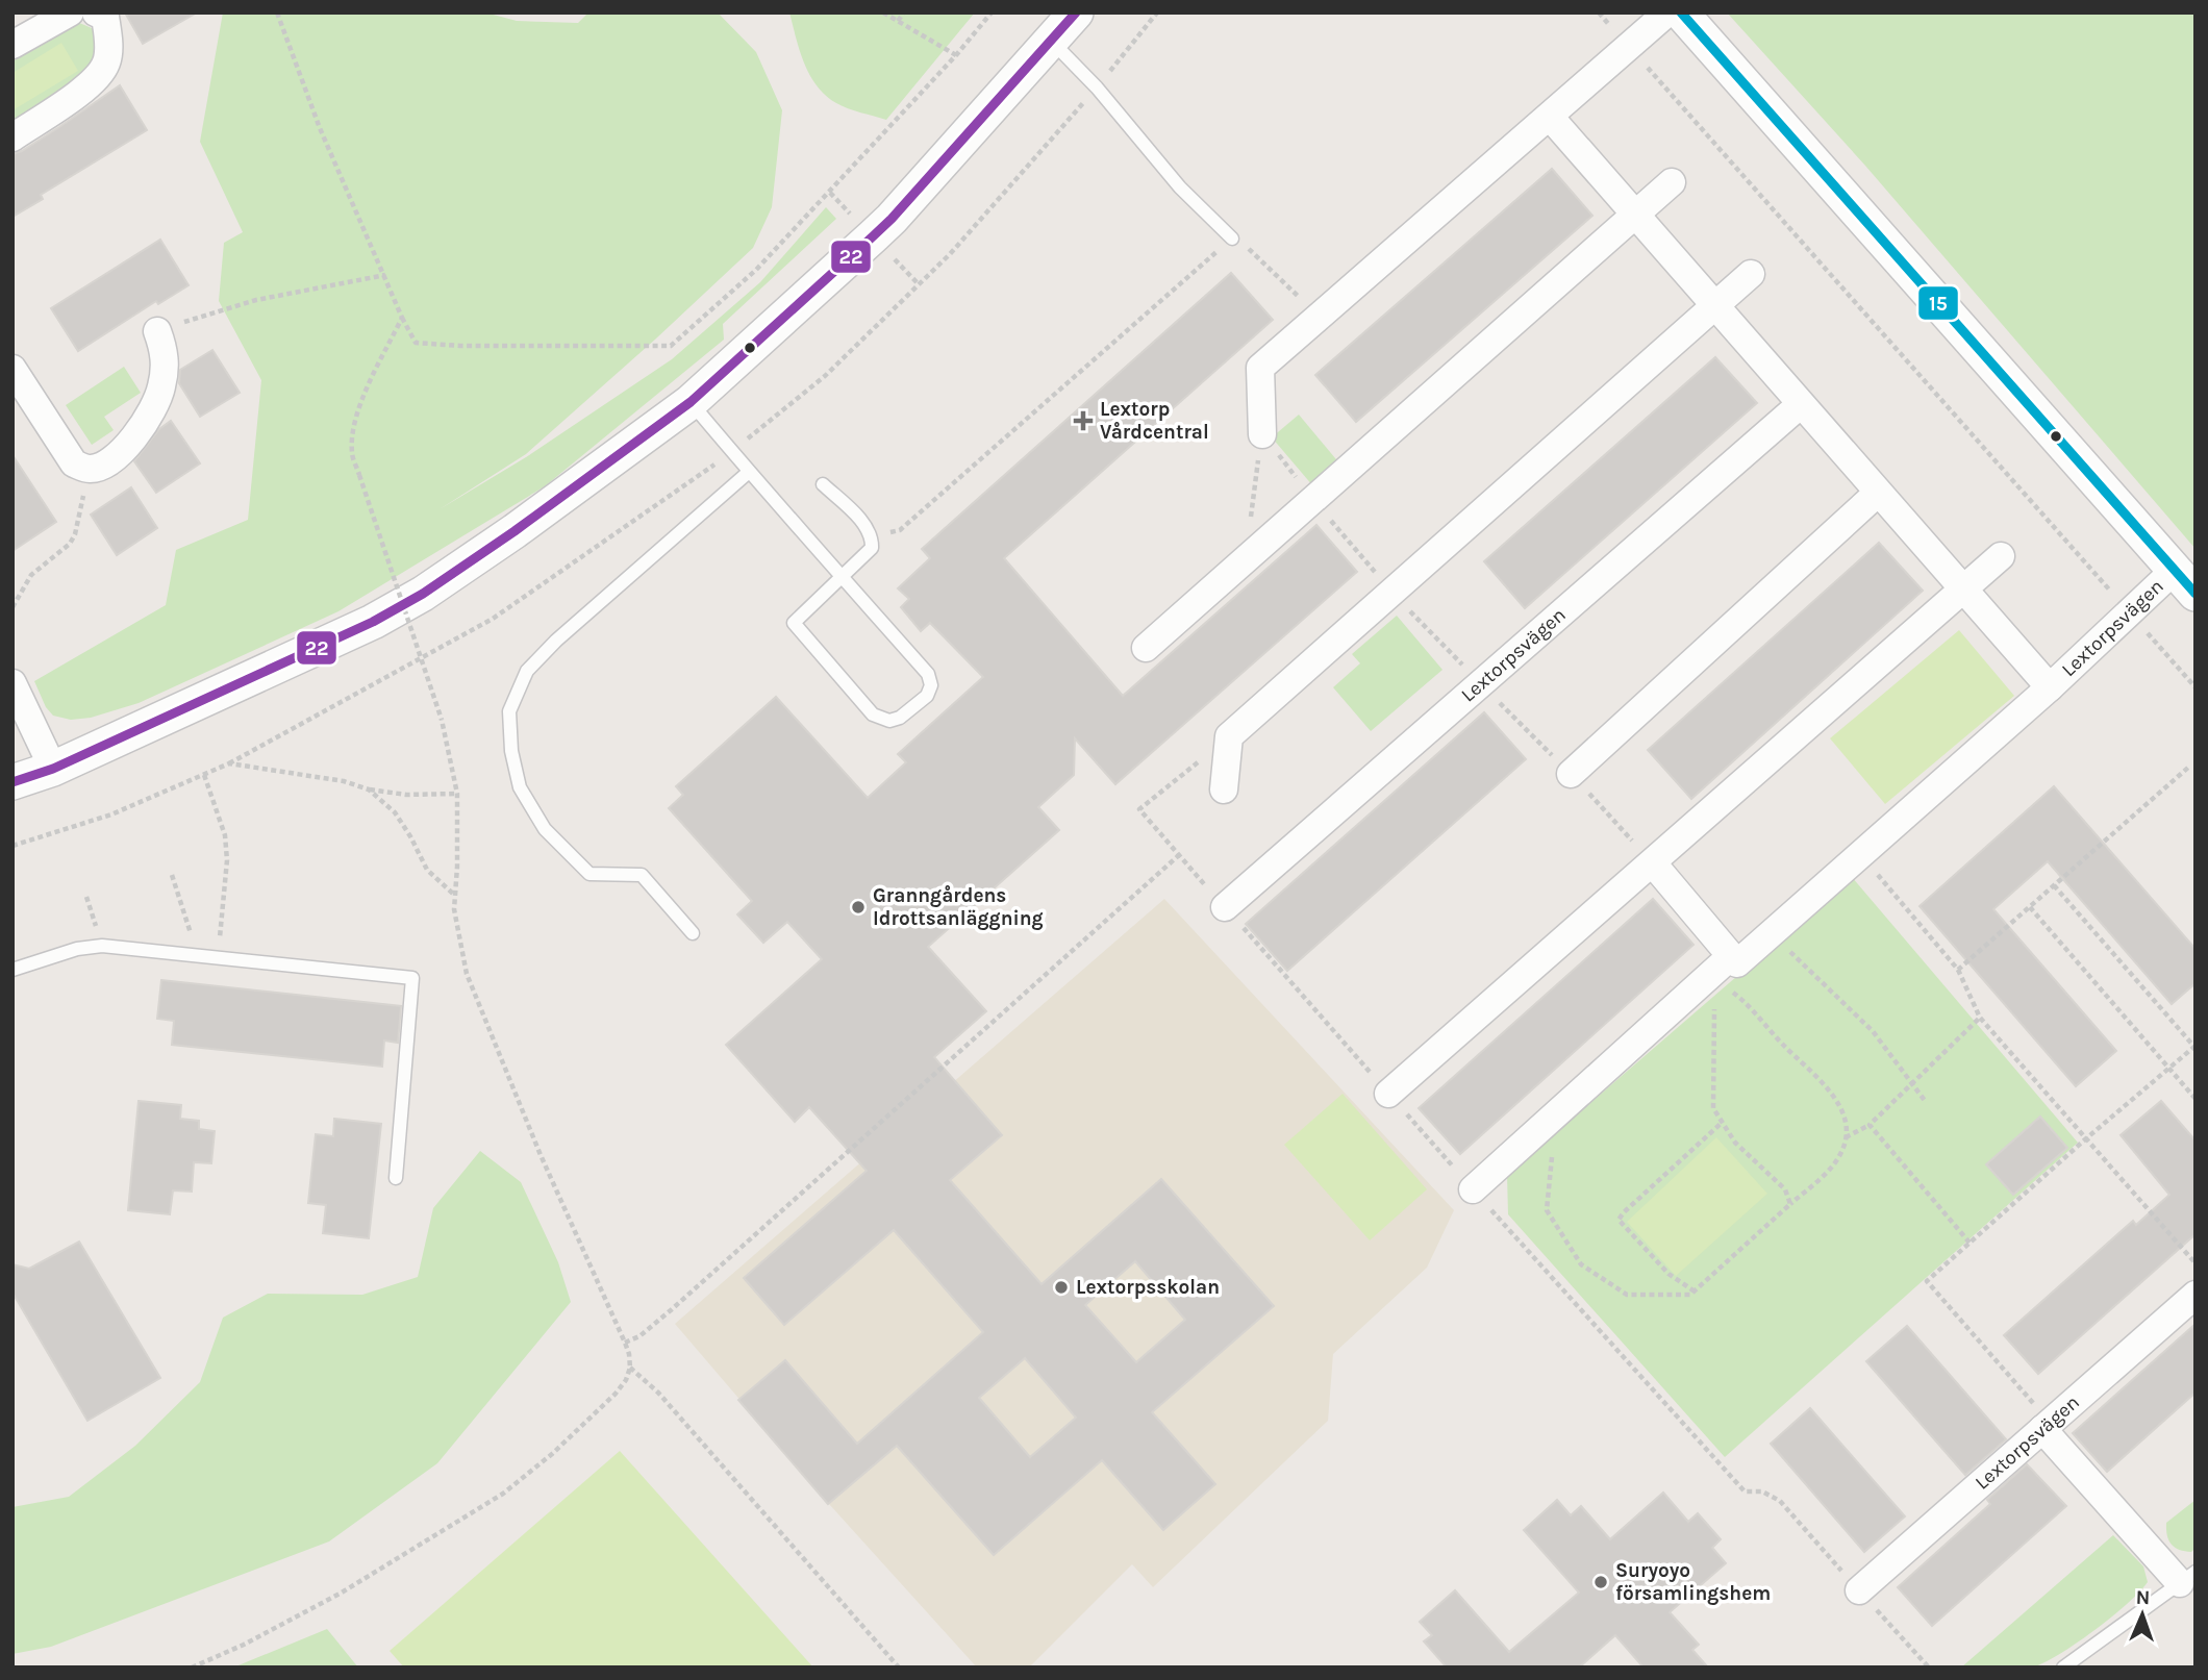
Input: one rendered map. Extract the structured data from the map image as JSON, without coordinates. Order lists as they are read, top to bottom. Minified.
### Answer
{"streets":{"street":["Lextorpsvägen"]},"places":{"health":["Lextorp Vårdcentral"],"other":["Granngårdens Idrottsanläggning","Lextorpsskolan","Suryoyo församlingshem"]},"lines":["transit line 22","transit line 15"],"north":"top"}
